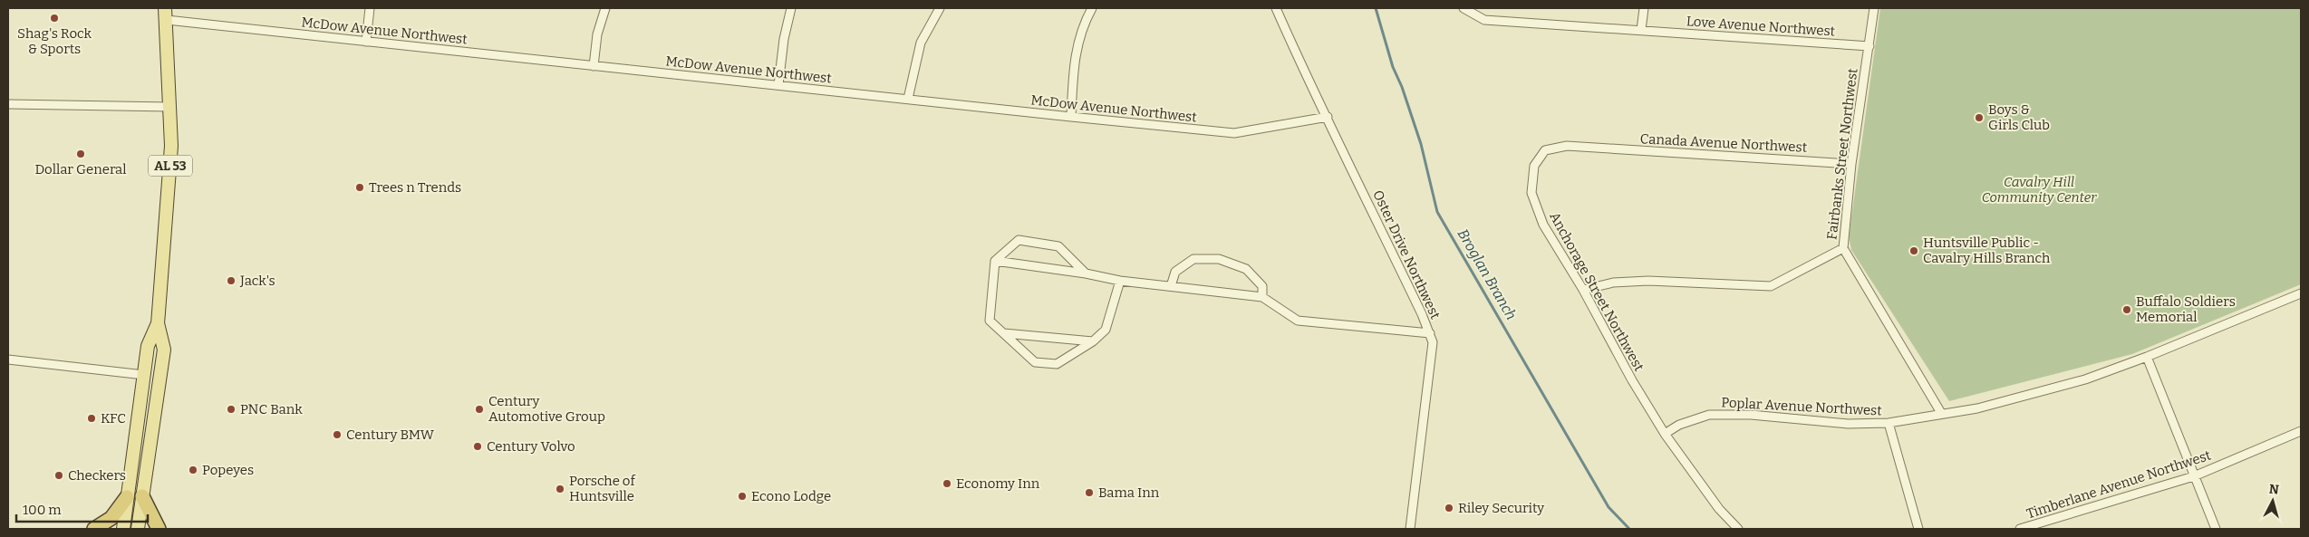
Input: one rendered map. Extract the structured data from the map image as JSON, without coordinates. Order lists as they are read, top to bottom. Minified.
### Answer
{"streets":{"main road":["AL 53"],"street":["Love Avenue Northwest","McDow Avenue Northwest","Canada Avenue Northwest","Fairbanks Street Northwest","Oster Drive Northwest","Anchorage Street Northwest","Poplar Avenue Northwest","Timberlane Avenue Northwest"]},"crossings":[["Love Avenue Northwest","Fairbanks Street Northwest"],["McDow Avenue Northwest","AL 53"],["McDow Avenue Northwest","Oster Drive Northwest"],["Canada Avenue Northwest","Fairbanks Street Northwest"],["Canada Avenue Northwest","Anchorage Street Northwest"],["Fairbanks Street Northwest","Poplar Avenue Northwest"],["Anchorage Street Northwest","Poplar Avenue Northwest"]],"water":["Broglan Branch"],"parks":["Cavalry Hill Community Center"],"places":["Shag's Rock & Sports","Boys & Girls Club","Dollar General","Trees n Trends","Huntsville Public - Cavalry Hills Branch","Jack's","Buffalo Soldiers Memorial","PNC Bank","Century Automotive Group","KFC","Century BMW","Century Volvo","Popeyes","Checkers","Economy Inn","Porsche of Huntsville","Bama Inn","Econo Lodge","Riley Security"],"scale_bar":"100 m","north":"top"}
